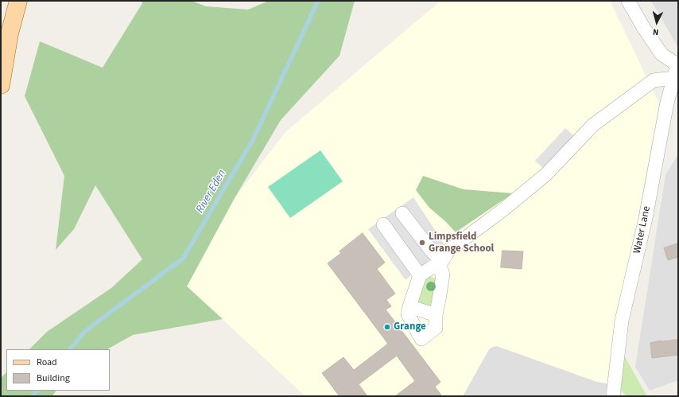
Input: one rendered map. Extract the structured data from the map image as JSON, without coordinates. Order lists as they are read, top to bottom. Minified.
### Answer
{"streets":{"street":["Water Lane"]},"water":["River Eden"],"places":["Limpsfield Grange School","Grange"],"legend":["Road","Building"],"north":"bottom"}
